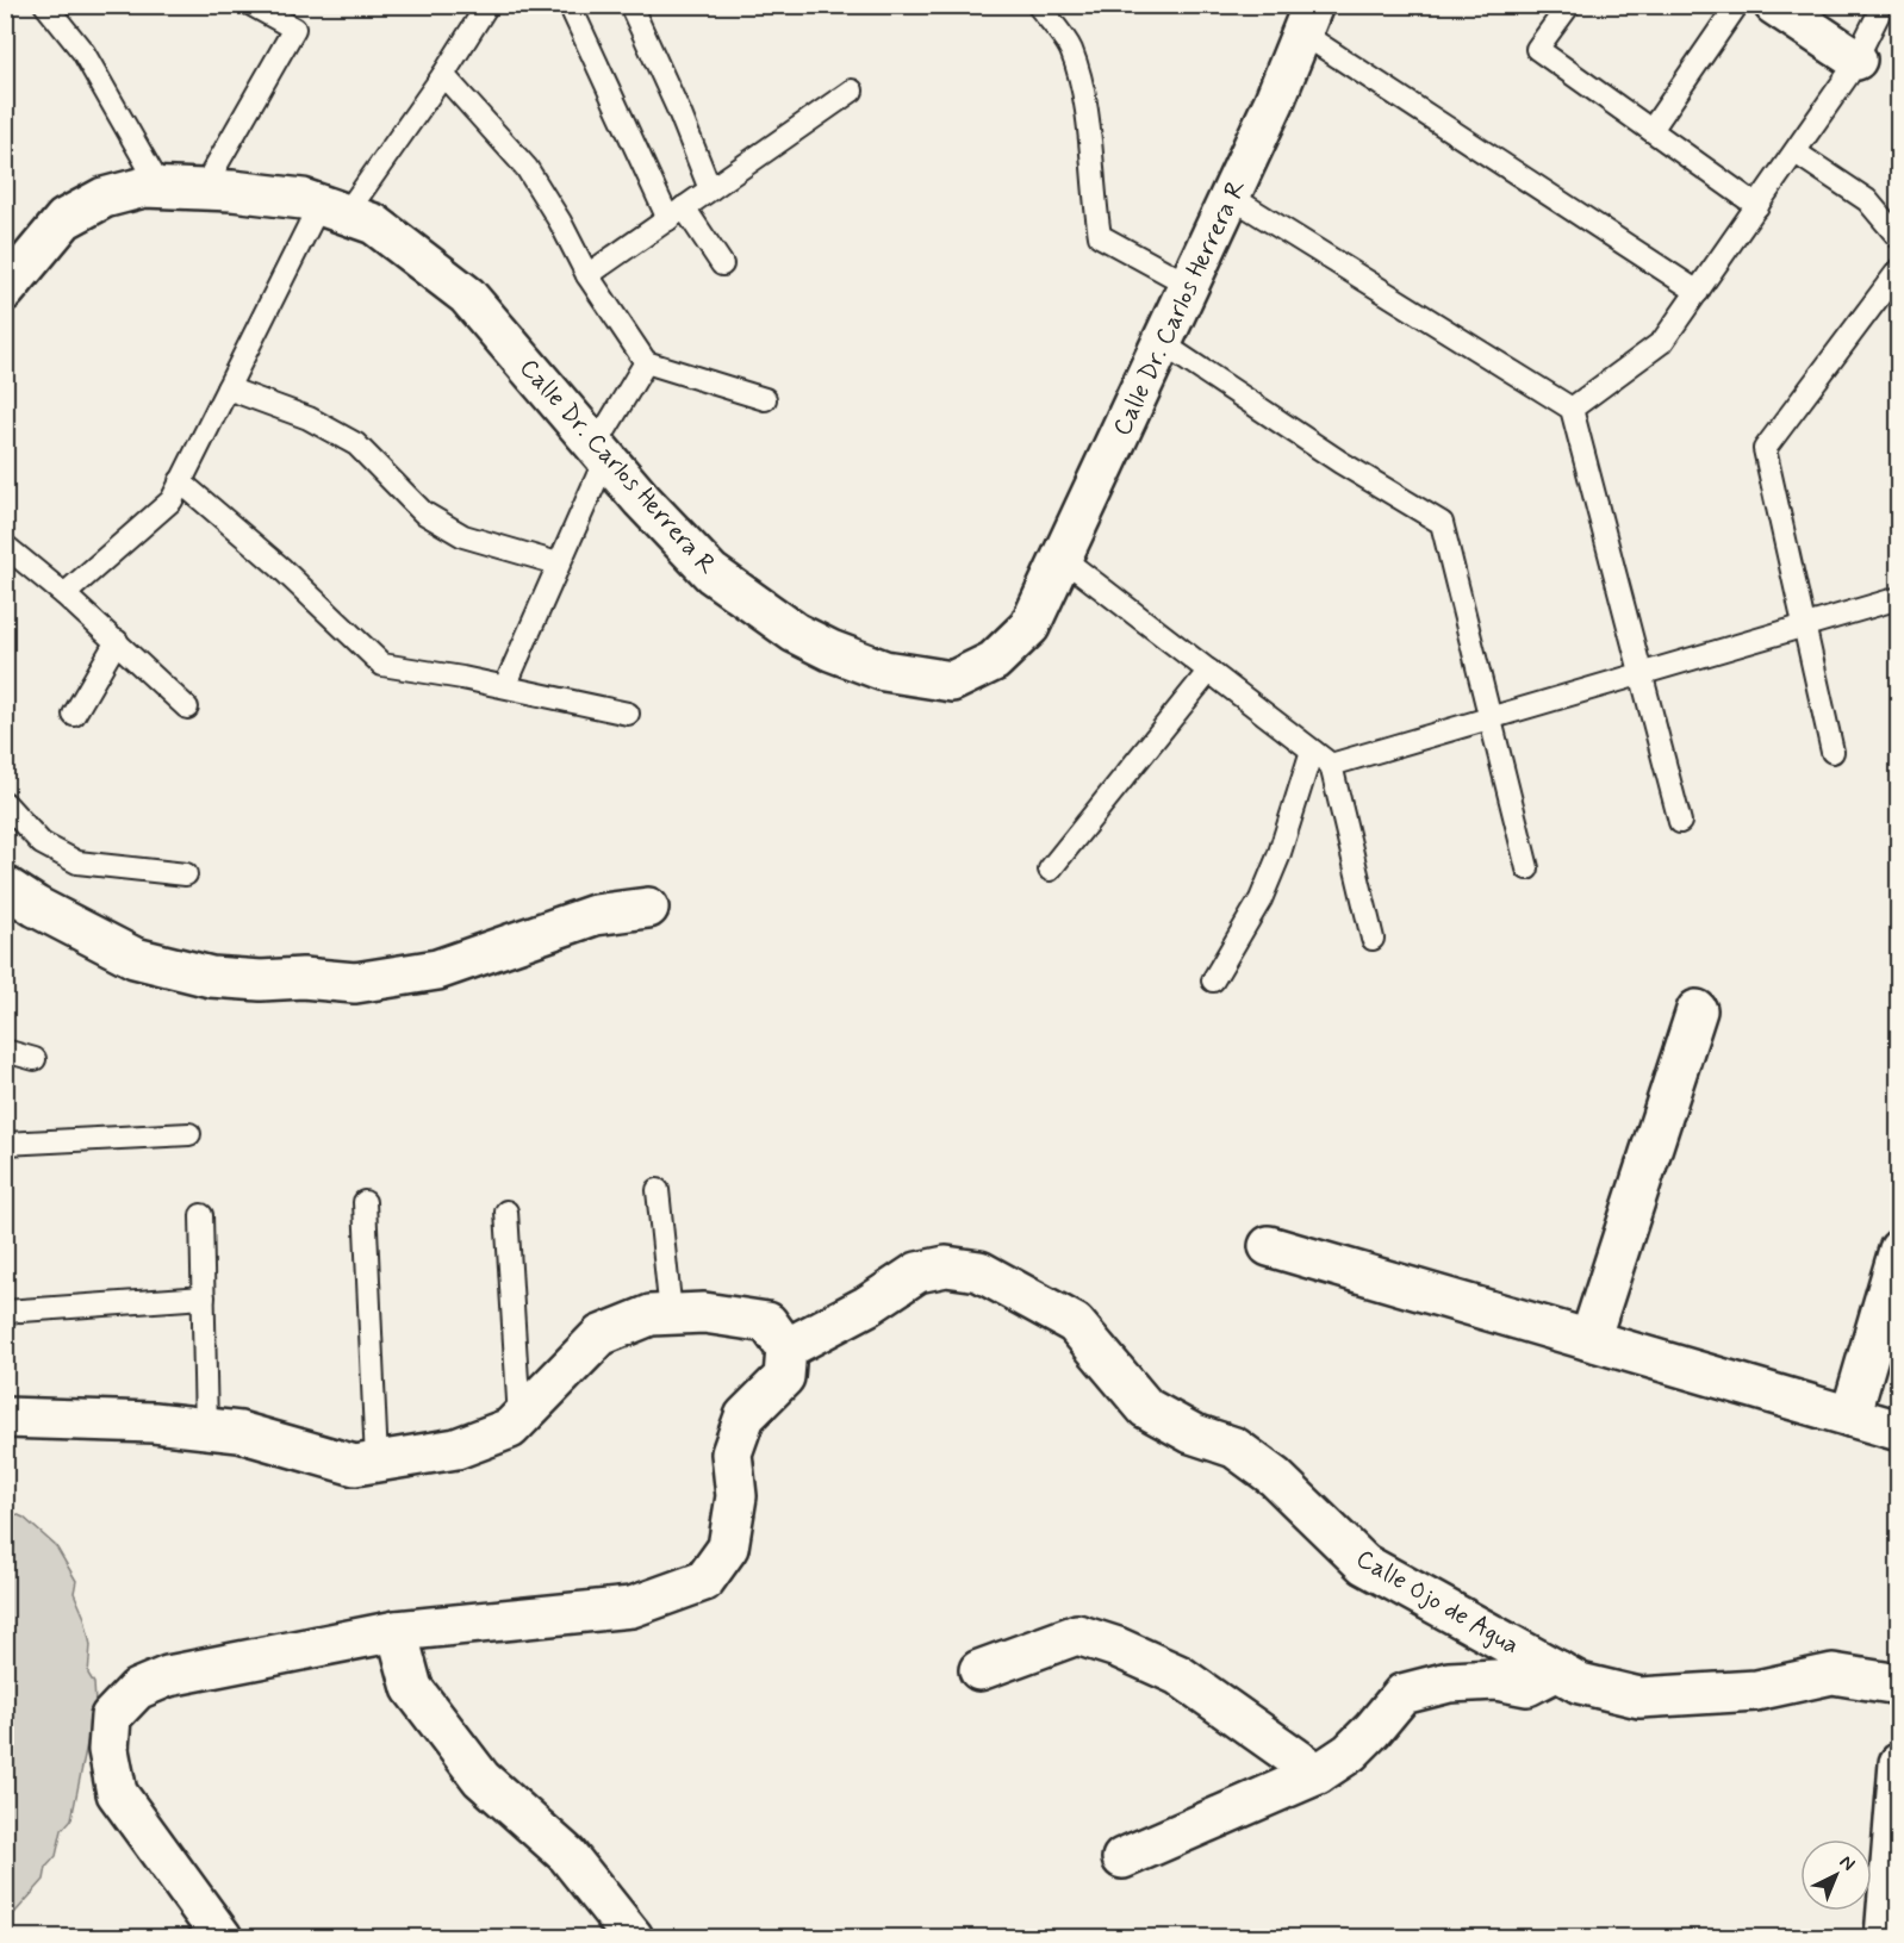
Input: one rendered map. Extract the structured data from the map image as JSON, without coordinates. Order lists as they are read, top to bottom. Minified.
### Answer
{"streets":{"street":["Calle Dr. Carlos Herrera R","Calle Ojo de Agua"]},"north":"top right"}
